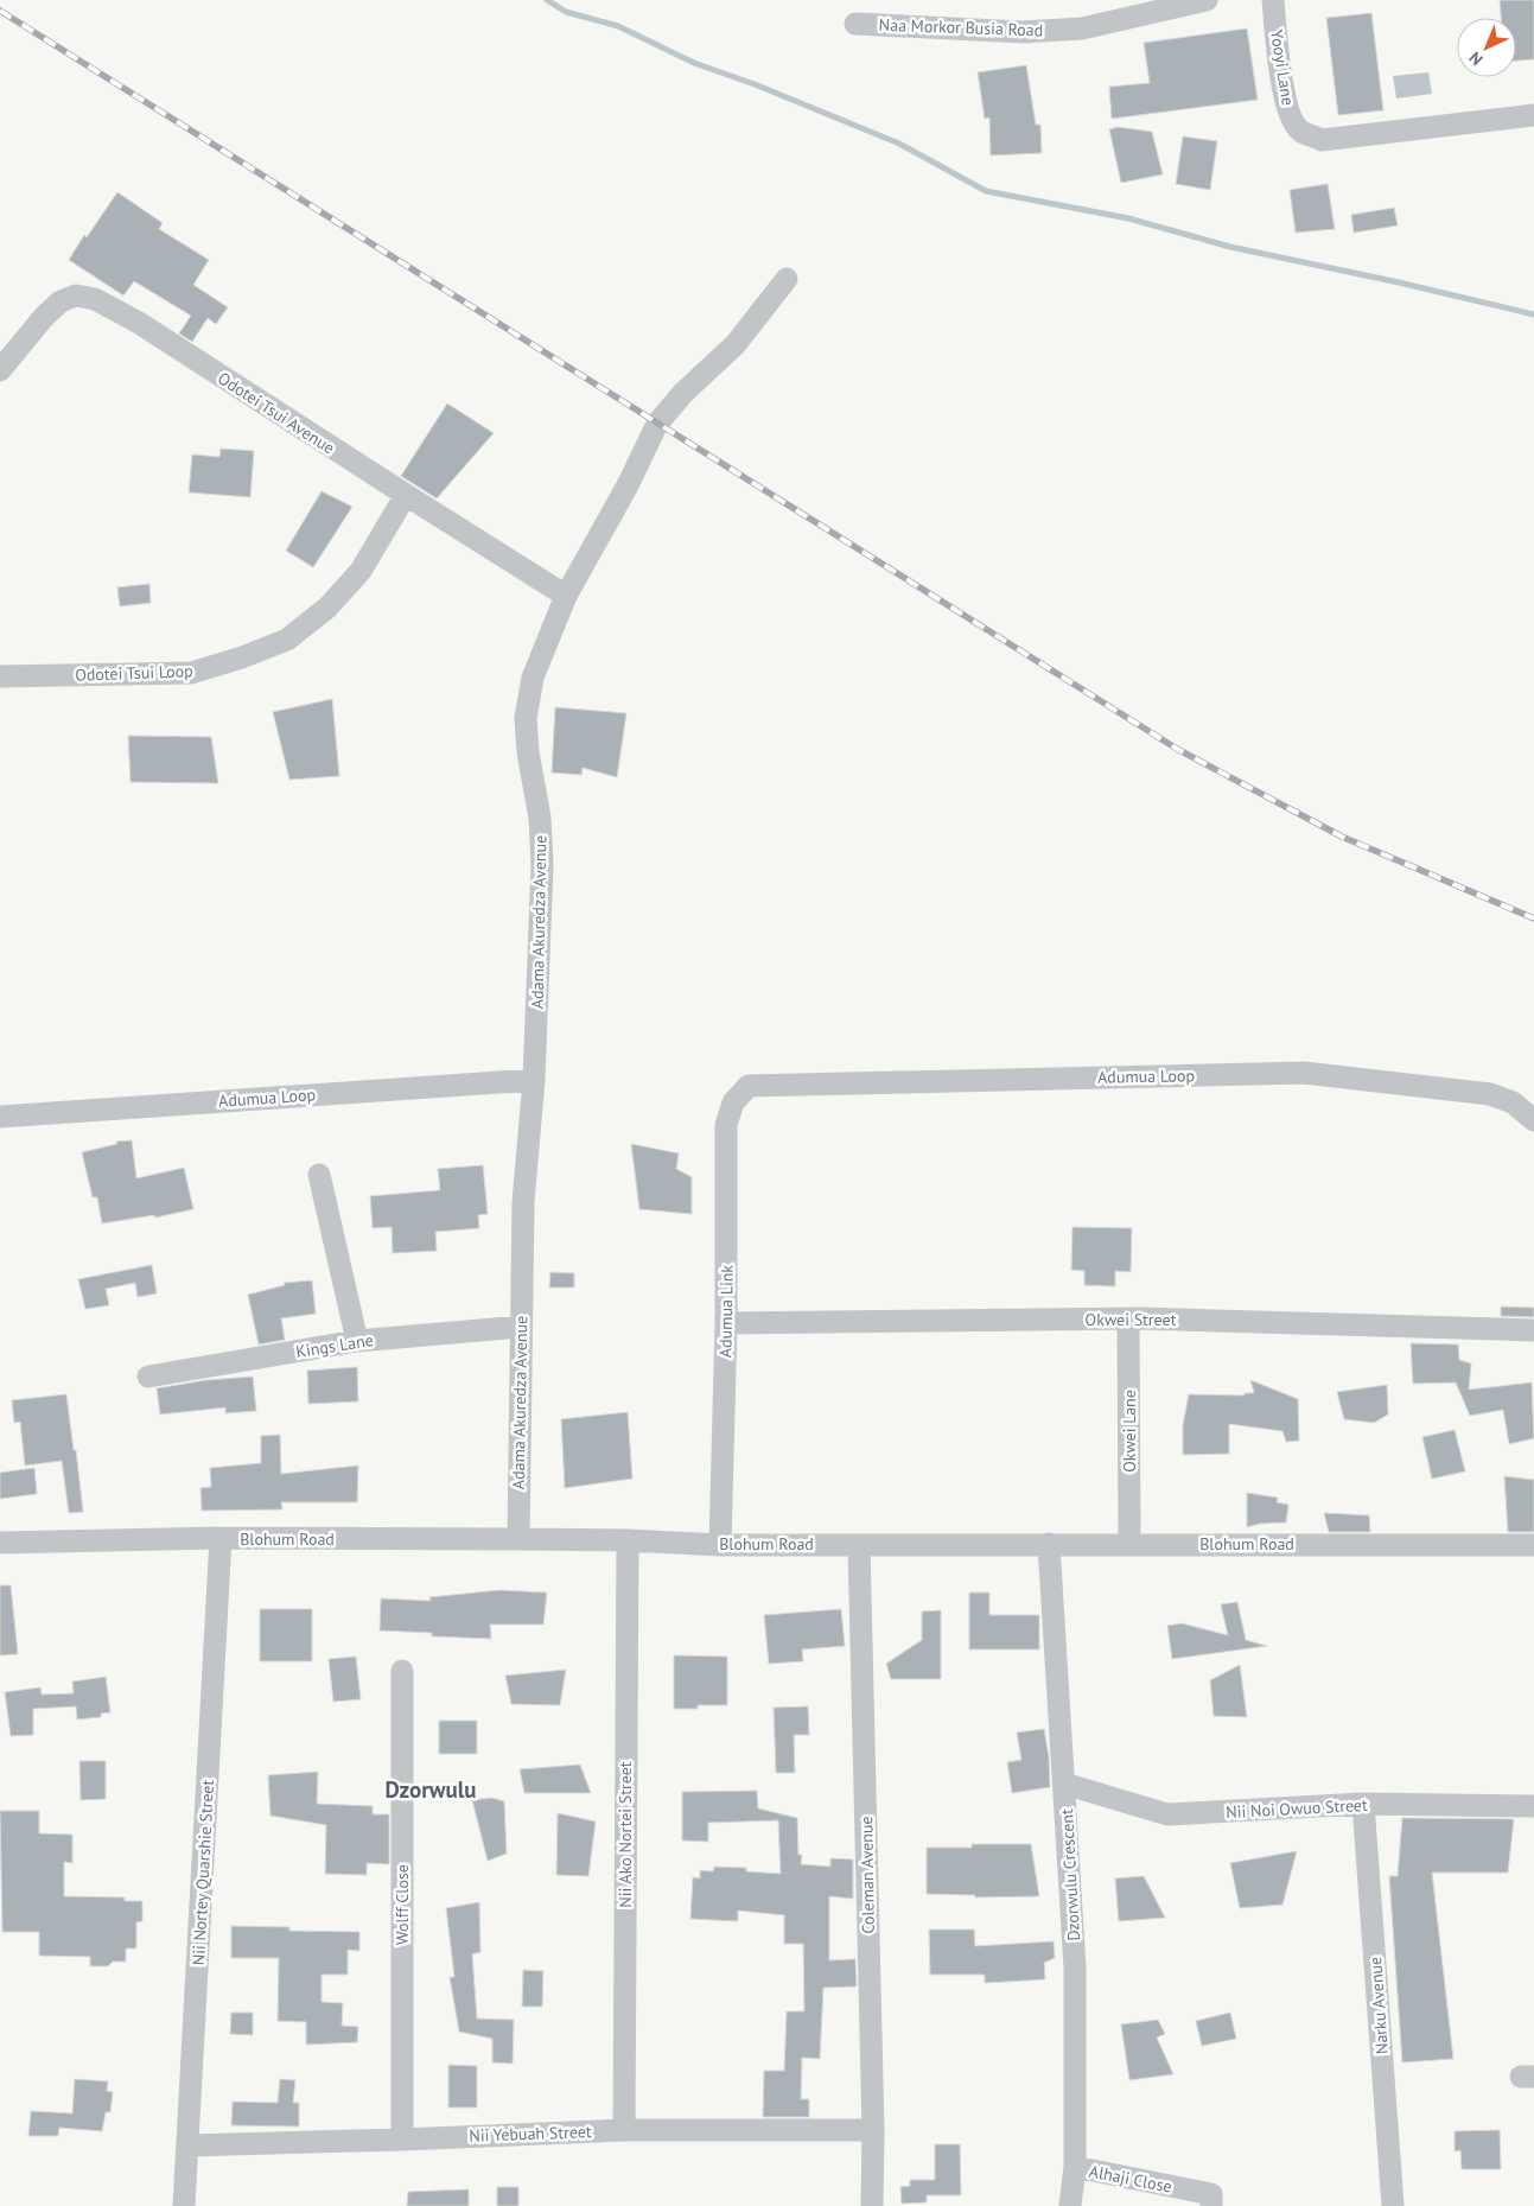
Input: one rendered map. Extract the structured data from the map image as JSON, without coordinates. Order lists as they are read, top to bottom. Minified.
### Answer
{"streets":{"street":["Naa Morkor Busia Road","Yooyi Lane","Odotei Tsui Avenue","Odotei Tsui Loop","Adama Akuredza Avenue","Adumua Loop","Adumua Link","Okwei Street","Kings Lane","Okwei Lane","Blohum Road","Nii Noi Owuo Street","Nii Ako Nortei Street","Nii Nortey Quarshie Street","Coleman Avenue","Dzorwulu Crescent","Wolff Close","Narku Avenue","Nii Yebuah Street","Alhaji Close"]},"crossings":[["Odotei Tsui Avenue","Odotei Tsui Loop"],["Odotei Tsui Avenue","Adama Akuredza Avenue"],["Adama Akuredza Avenue","Adumua Loop"],["Adama Akuredza Avenue","Kings Lane"],["Adama Akuredza Avenue","Blohum Road"],["Adumua Loop","Adumua Link"],["Adumua Link","Okwei Street"],["Adumua Link","Blohum Road"],["Okwei Street","Okwei Lane"],["Okwei Lane","Blohum Road"],["Blohum Road","Nii Ako Nortei Street"],["Blohum Road","Nii Nortey Quarshie Street"],["Blohum Road","Coleman Avenue"],["Blohum Road","Dzorwulu Crescent"],["Nii Noi Owuo Street","Dzorwulu Crescent"],["Nii Noi Owuo Street","Narku Avenue"],["Nii Ako Nortei Street","Nii Yebuah Street"],["Nii Nortey Quarshie Street","Nii Yebuah Street"],["Coleman Avenue","Nii Yebuah Street"],["Dzorwulu Crescent","Alhaji Close"],["Wolff Close","Nii Yebuah Street"]],"districts":["Dzorwulu"],"north":"bottom left"}
